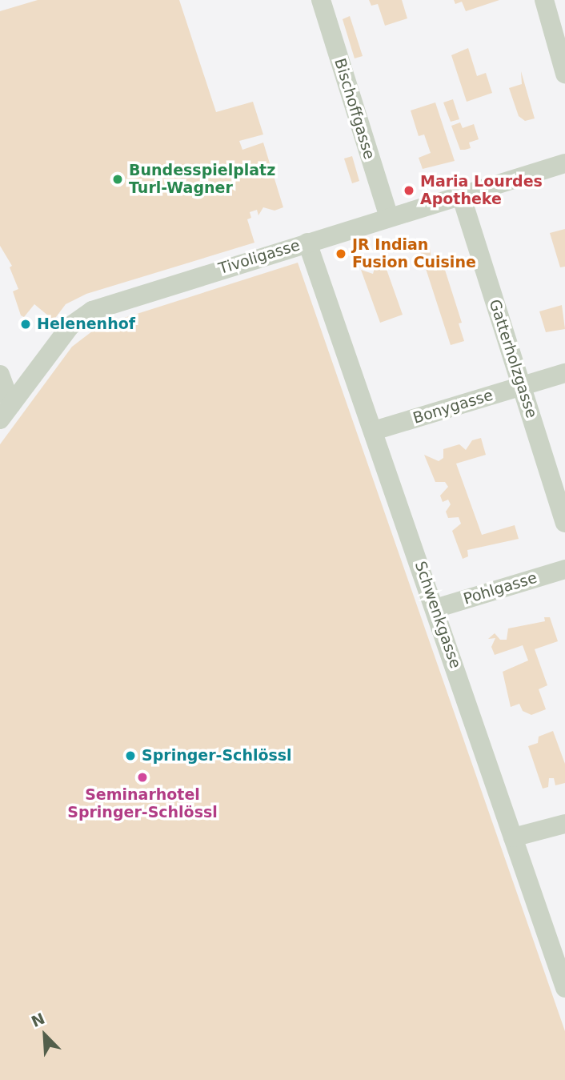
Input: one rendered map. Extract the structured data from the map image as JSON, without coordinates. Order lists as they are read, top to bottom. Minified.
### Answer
{"streets":{"street":["Bischoffgasse","Tivoligasse","Gatterholzgasse","Bonygasse","Pohlgasse","Schwenkgasse"]},"crossings":[["Bischoffgasse","Tivoligasse"],["Tivoligasse","Gatterholzgasse"],["Tivoligasse","Schwenkgasse"],["Gatterholzgasse","Bonygasse"],["Bonygasse","Schwenkgasse"],["Pohlgasse","Schwenkgasse"]],"places":["Bundesspielplatz Turl-Wagner","Maria Lourdes Apotheke","JR Indian Fusion Cuisine","Helenenhof","Springer-Schlössl","Seminarhotel Springer-Schlössl"],"north":"top left"}
